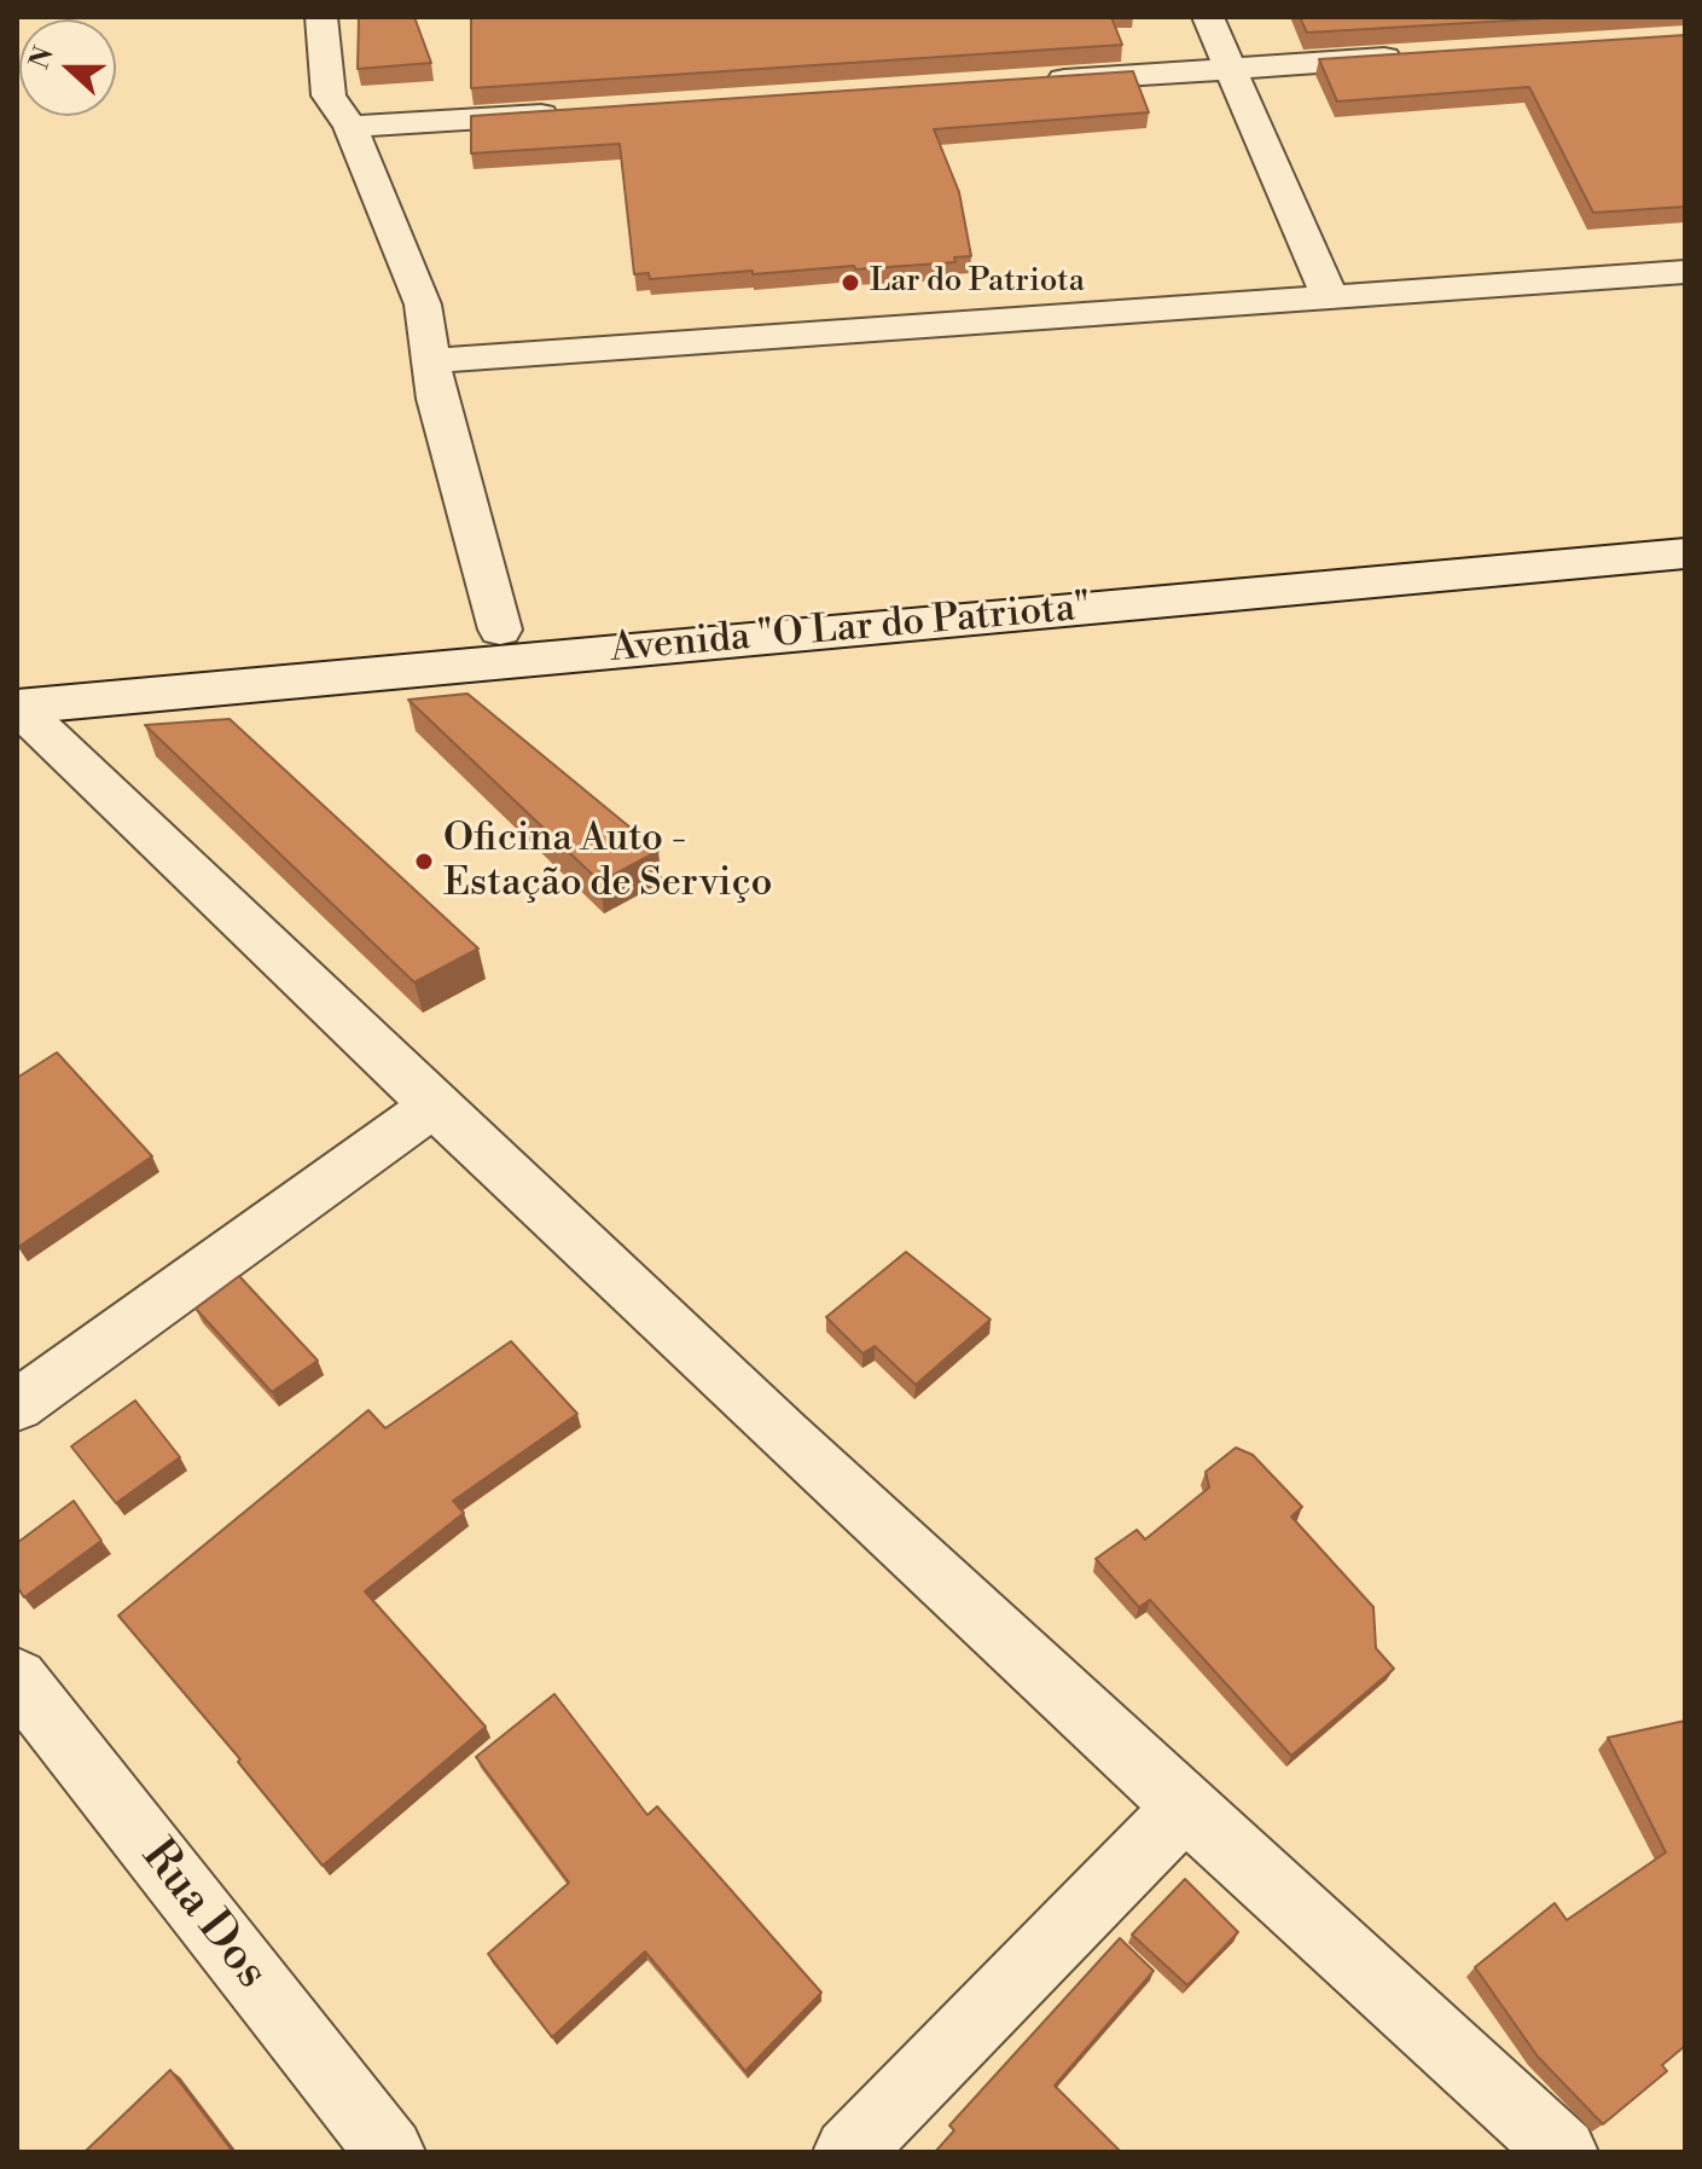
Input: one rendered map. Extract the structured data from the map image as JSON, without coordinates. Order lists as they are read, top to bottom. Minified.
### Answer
{"streets":{"main road":["Avenida \"O Lar do Patriota\""],"street":["Rua Dos"]},"places":["Lar do Patriota","Oficina Auto - Estação de Serviço"],"north":"left"}
